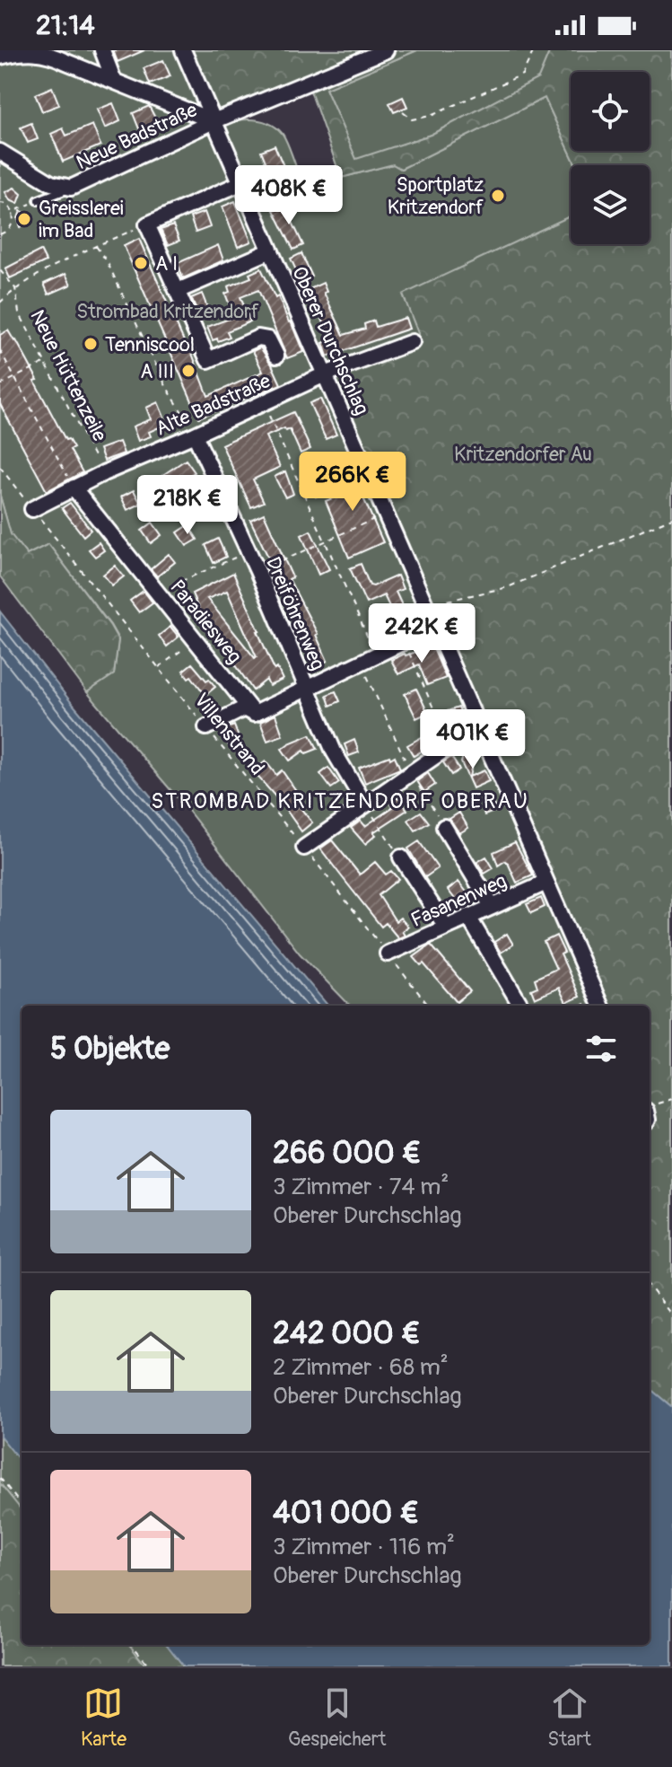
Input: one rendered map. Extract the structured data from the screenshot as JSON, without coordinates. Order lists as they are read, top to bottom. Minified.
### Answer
{"streets":{"street":["Neue Badstraße","Oberer Durchschlag","Alte Badstraße","Dreiföhrenweg","Paradiesweg","Fasanenweg"],"path":["Neue Hüttenzeile","Villenstrand"]},"crossings":[["Neue Badstraße","Oberer Durchschlag"],["Oberer Durchschlag","Alte Badstraße"],["Oberer Durchschlag","Fasanenweg"],["Neue Hüttenzeile","Alte Badstraße"],["Alte Badstraße","Dreiföhrenweg"],["Alte Badstraße","Paradiesweg"],["Alte Badstraße","Villenstrand"],["Villenstrand","Fasanenweg"]],"districts":["STROMBAD KRITZENDORF OBERAU"],"parks":["Strombad Kritzendorf","Kritzendorfer Au"],"places":["Sportplatz Kritzendorf","Greisslerei im Bad","A I","Tenniscool","A III"],"page":{"status":"21:14","price":["408K €","266K €","218K €","242K €","401K €"],"heading":"5 Objekte","list":[{"name":"266 000 €","note":"3 Zimmer · 74 m² · Oberer Durchschlag"},{"name":"242 000 €","note":"2 Zimmer · 68 m² · Oberer Durchschlag"},{"name":"401 000 €","note":"3 Zimmer · 116 m² · Oberer Durchschlag"}],"tabs":["Karte","Gespeichert","Start"]}}
